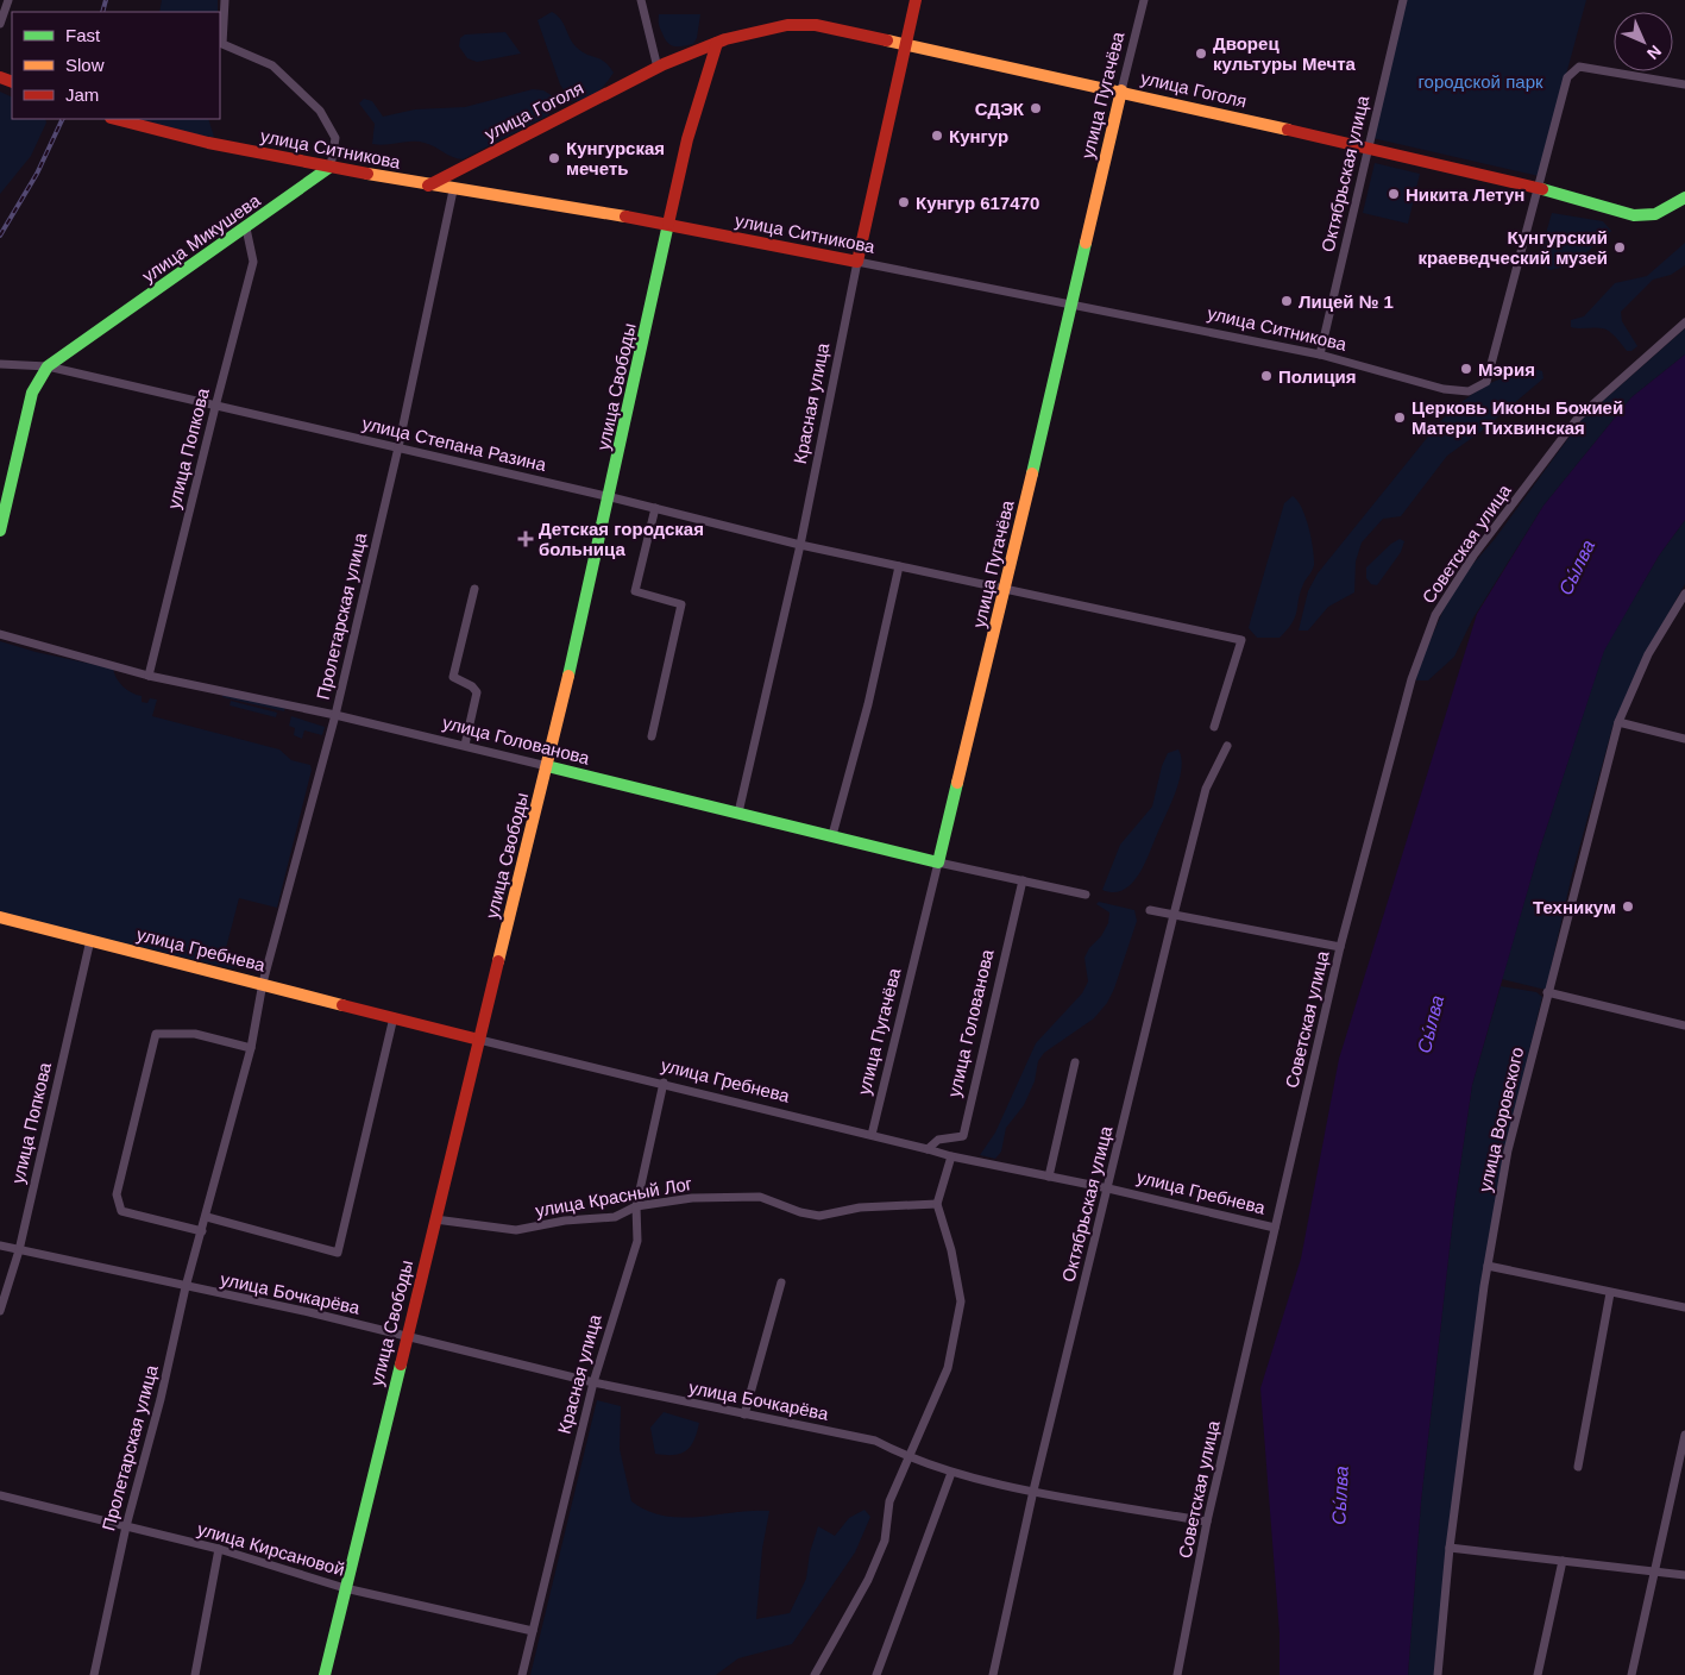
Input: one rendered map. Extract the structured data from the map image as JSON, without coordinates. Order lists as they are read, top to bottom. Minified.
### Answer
{"streets":{"street":["улица Гоголя","улица Пугачёва","улица Ситникова","Октябрьская улица","улица Микушева","улица Свободы","Красная улица","улица Степана Разина","улица Попкова","Советская улица","Пролетарская улица","улица Голованова","улица Гребнева","улица Воровского","улица Красный Лог","улица Бочкарёва","улица Кирсановой"]},"crossings":[["улица Гоголя","улица Пугачёва"],["улица Гоголя","улица Ситникова"],["улица Гоголя","Октябрьская улица"],["улица Гоголя","улица Свободы"],["улица Гоголя","Красная улица"],["улица Пугачёва","улица Ситникова"],["улица Пугачёва","улица Степана Разина"],["улица Пугачёва","улица Голованова"],["улица Пугачёва","улица Гребнева"],["улица Ситникова","Октябрьская улица"],["улица Ситникова","улица Микушева"],["улица Ситникова","улица Свободы"],["улица Ситникова","Красная улица"],["улица Ситникова","Пролетарская улица"],["Октябрьская улица","улица Гребнева"],["Октябрьская улица","улица Бочкарёва"],["улица Микушева","улица Степана Разина"],["улица Микушева","улица Попкова"],["улица Свободы","улица Степана Разина"],["улица Свободы","улица Голованова"],["улица Свободы","улица Гребнева"],["улица Свободы","улица Красный Лог"],["улица Свободы","улица Бочкарёва"],["улица Свободы","улица Кирсановой"],["Красная улица","улица Степана Разина"],["Красная улица","улица Голованова"],["Красная улица","улица Гребнева"],["Красная улица","улица Красный Лог"],["Красная улица","улица Бочкарёва"],["Красная улица","улица Кирсановой"],["улица Степана Разина","улица Попкова"],["улица Степана Разина","Пролетарская улица"],["улица Попкова","улица Голованова"],["улица Попкова","улица Гребнева"],["улица Попкова","улица Бочкарёва"],["Советская улица","улица Гребнева"],["Советская улица","улица Бочкарёва"],["Пролетарская улица","улица Голованова"],["Пролетарская улица","улица Гребнева"],["Пролетарская улица","улица Бочкарёва"],["Пролетарская улица","улица Кирсановой"],["улица Голованова","улица Гребнева"]],"water":["Сы́лва"],"parks":["городской парк"],"places":{"other":["Дворец культуры Мечта","СДЭК","Кунгур","Кунгурская мечеть","Никита Летун","Кунгур 617470","Кунгурский краеведческий музей","Лицей № 1","Мэрия","Полиция","Церковь Иконы Божией Матери Тихвинская","Техникум"],"health":["Детская городская больница"]},"legend":["Fast","Slow","Jam"],"north":"bottom right"}
